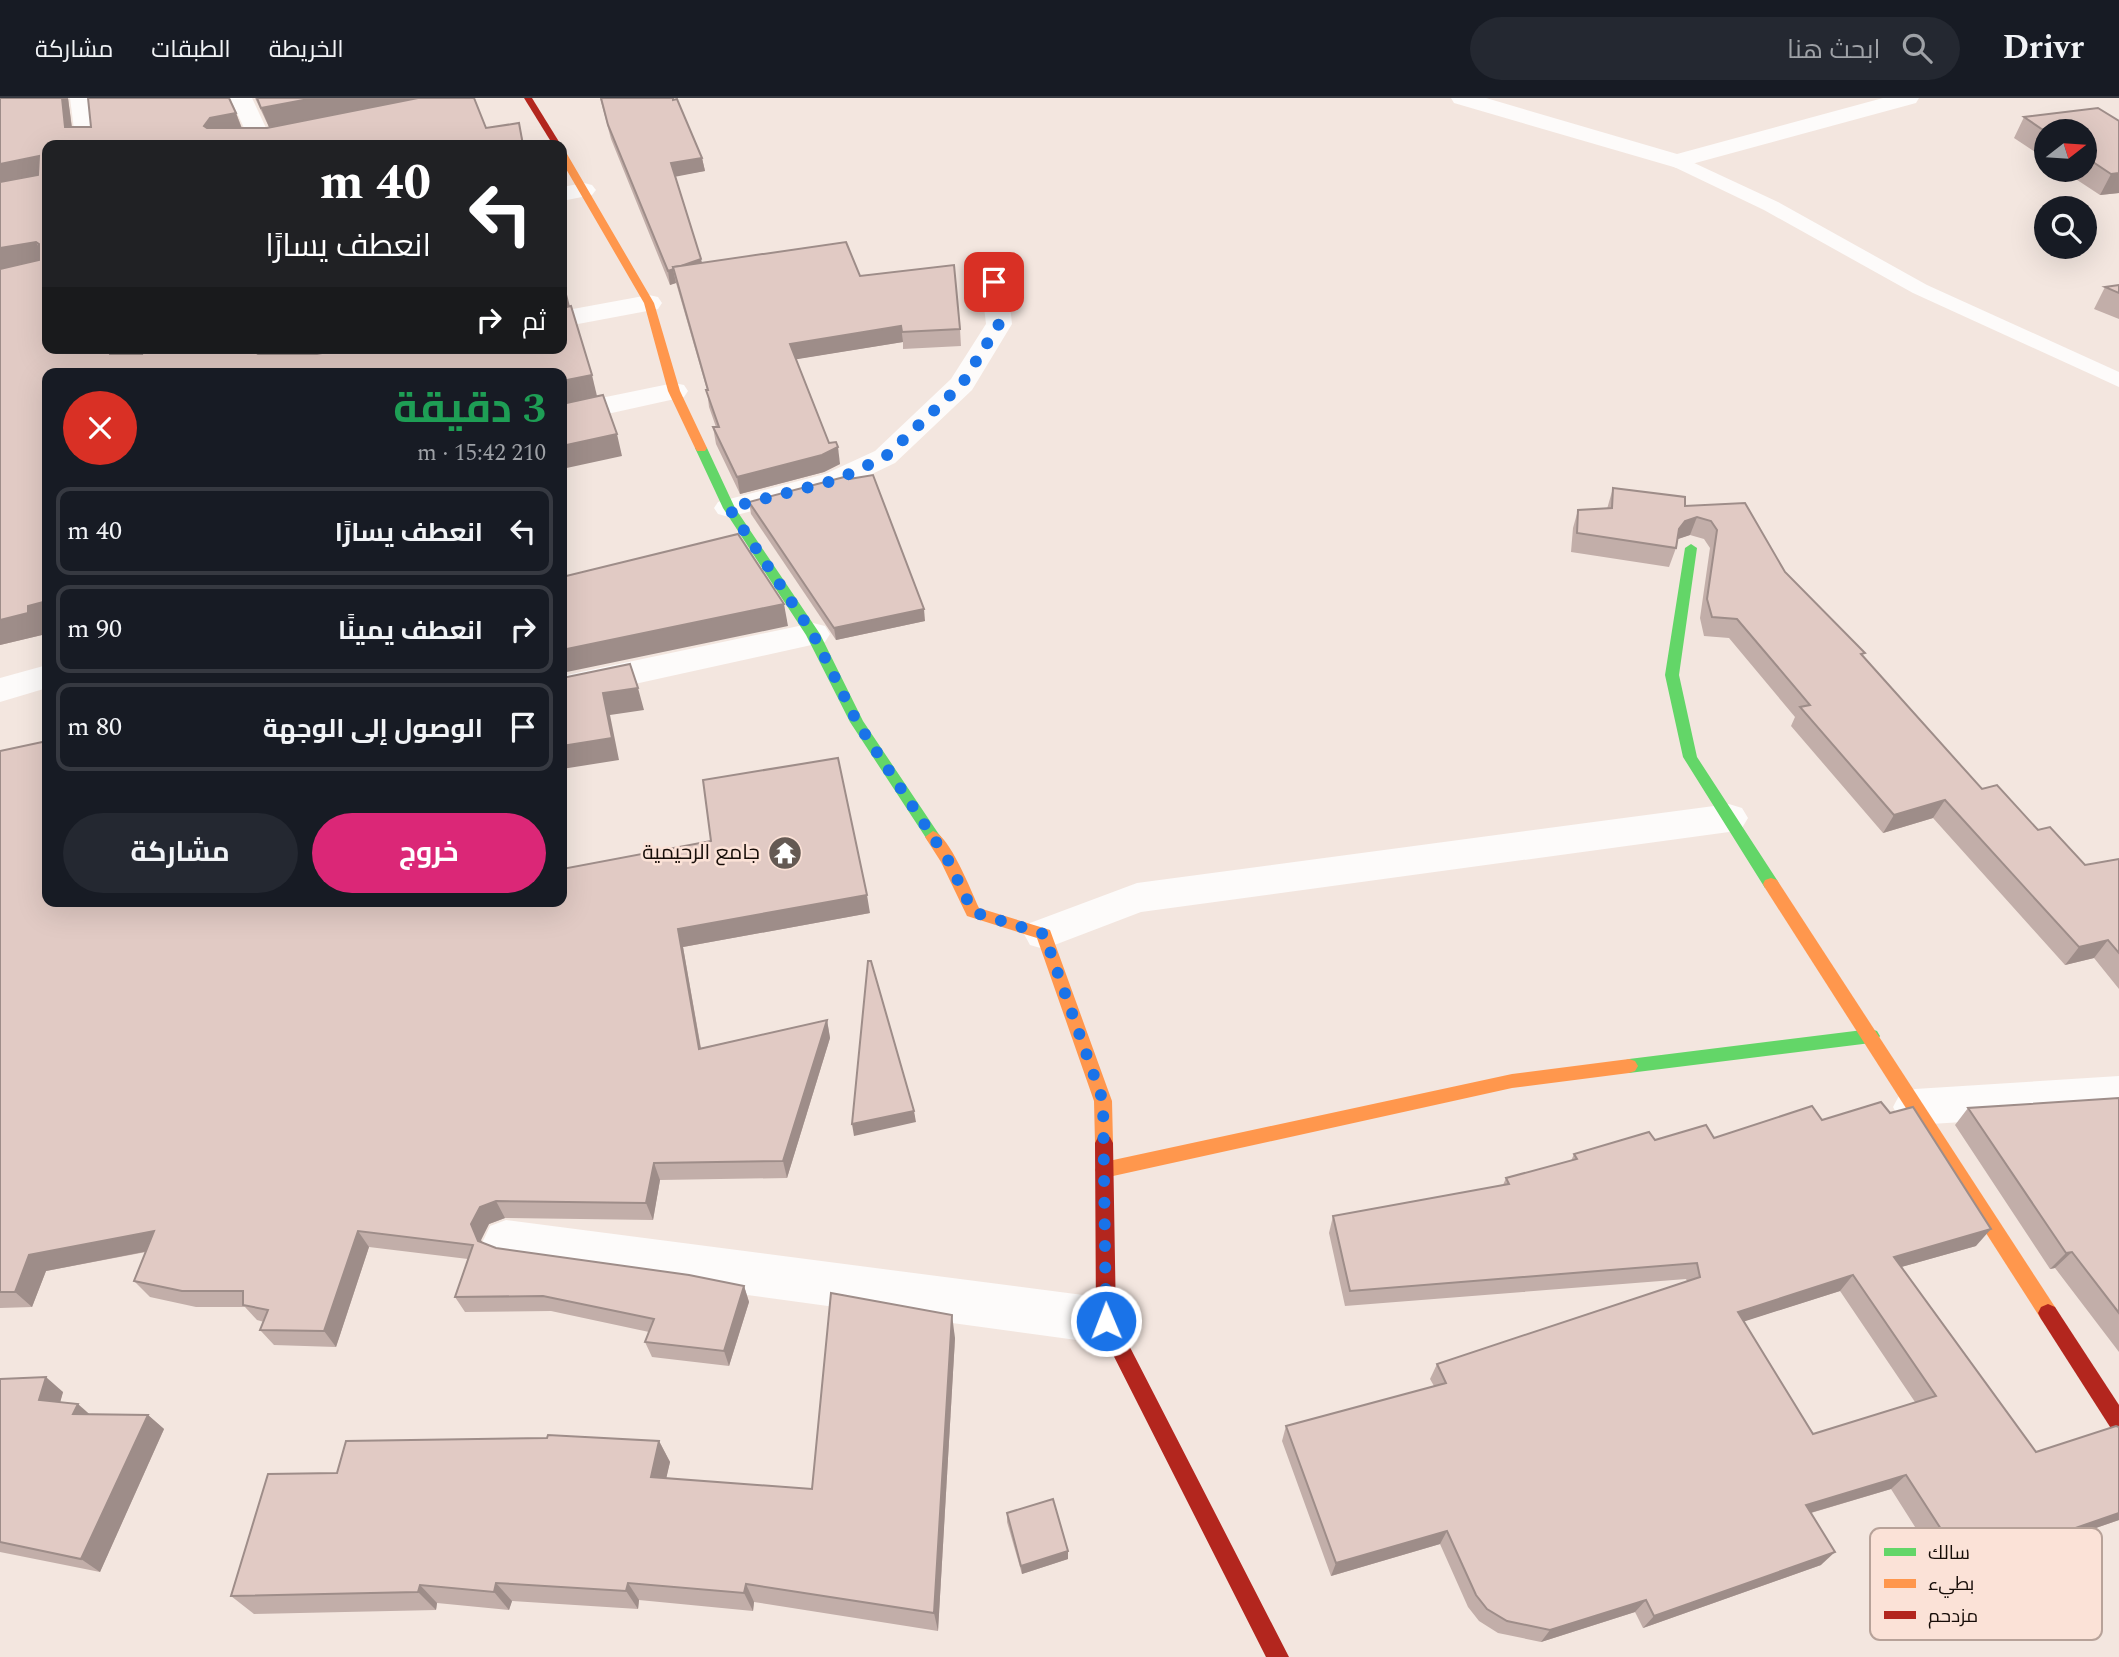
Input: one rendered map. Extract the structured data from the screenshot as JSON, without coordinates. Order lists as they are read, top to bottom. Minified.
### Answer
{"places":{"temple":["جامع الرحيمية"]},"legend":["سالك","بطيء","مزدحم"],"north":"right","page":{"header":"Drivr","search":"ابحث هنا","nav":["الخريطة","الطبقات","مشاركة"],"turn":["40 m","انعطف يسارًا"],"then":"ثم","heading":["3 دقيقة","210 m · 15:42"],"list":[{"name":"انعطف يسارًا","value":"40 m"},{"name":"انعطف يمينًا","value":"90 m"},{"name":"الوصول إلى الوجهة","value":"80 m"}],"buttons":["خروج","مشاركة"]}}
